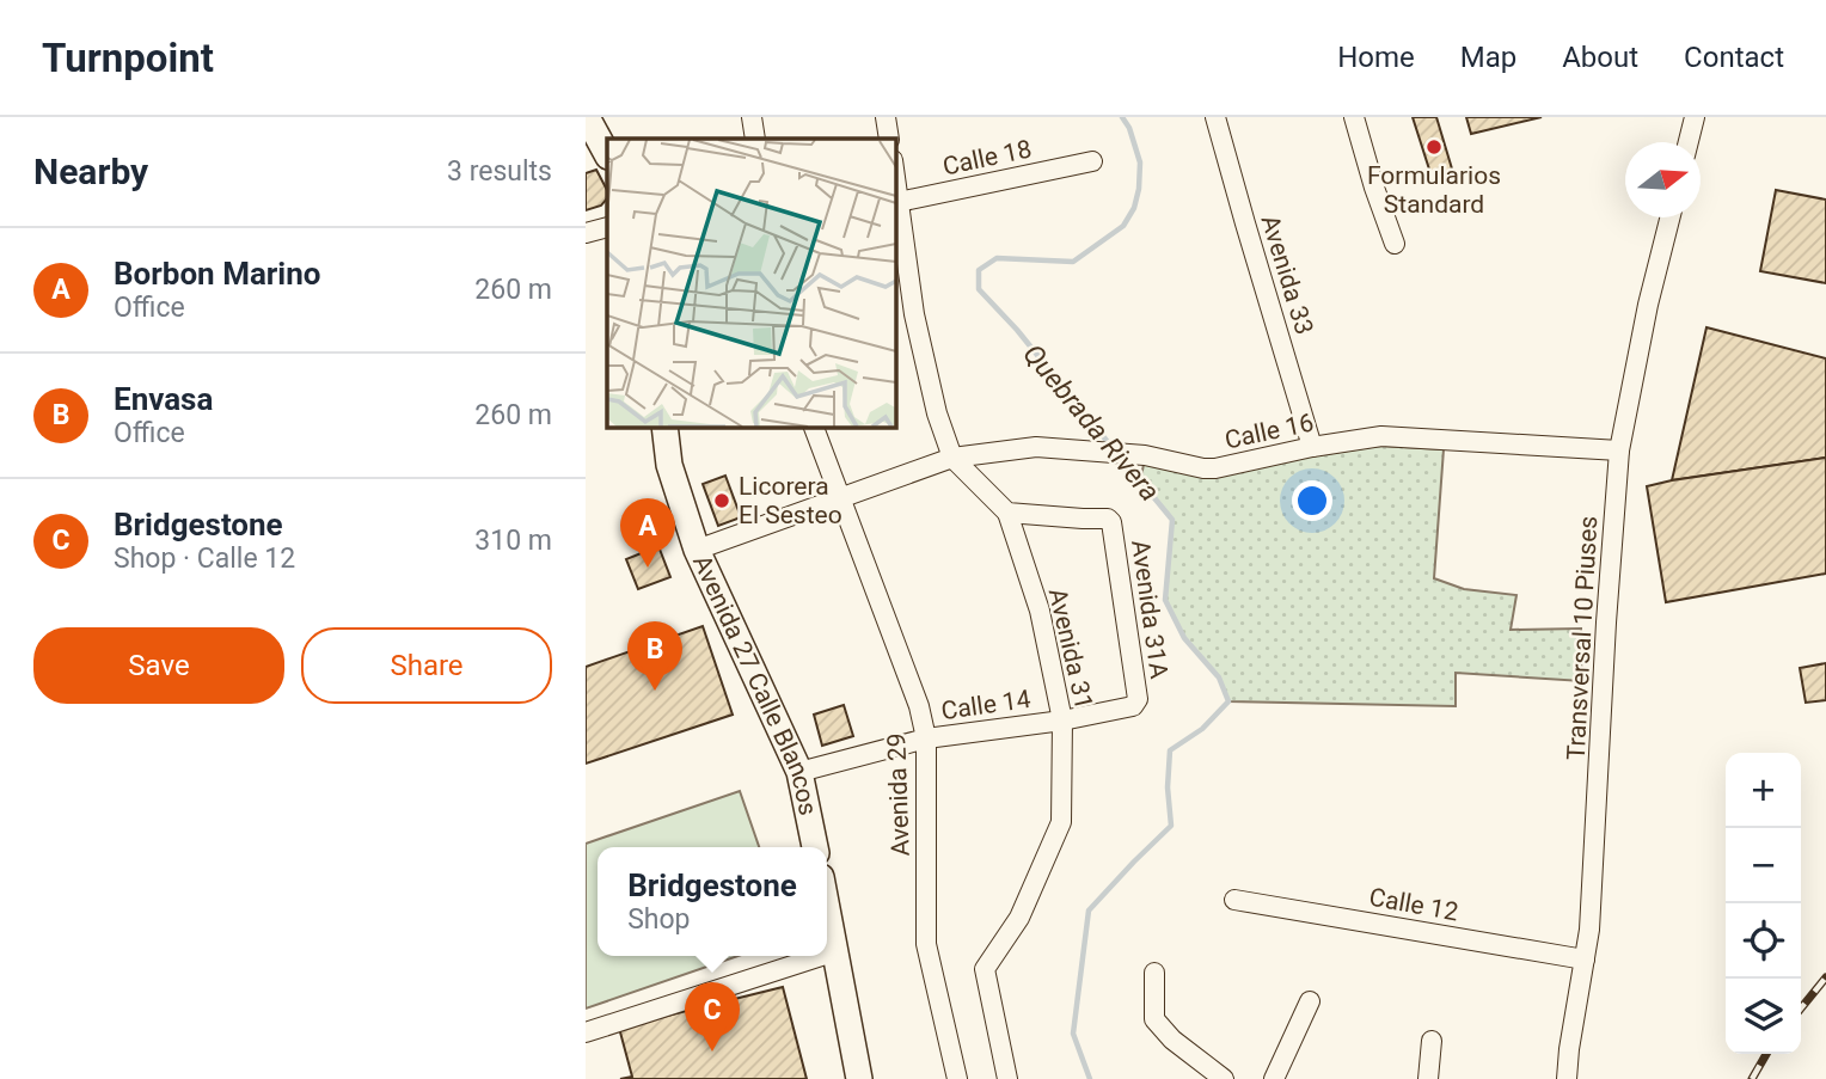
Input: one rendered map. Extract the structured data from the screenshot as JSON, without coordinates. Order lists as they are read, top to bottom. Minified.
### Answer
{"streets":{"main road":["Avenida 27 Calle Blancos"],"street":["Calle 18","Avenida 33","Calle 16","Avenida 31A","Transversal 10 Piuses","Avenida 31","Calle 14","Avenida 29","Calle 12"]},"crossings":[["Avenida 33","Calle 16"],["Calle 16","Transversal 10 Piuses"],["Calle 16","Avenida 27 Calle Blancos"],["Calle 16","Avenida 29"],["Avenida 31A","Avenida 31"],["Avenida 31A","Calle 14"],["Transversal 10 Piuses","Calle 12"],["Avenida 31","Calle 14"],["Avenida 27 Calle Blancos","Calle 14"],["Calle 14","Avenida 29"]],"water":["Quebrada Rivera"],"places":["Formularios Standard","Licorera El Sesteo"],"north":"right","page":{"header":"Turnpoint","nav":["Home","Map","About","Contact"],"heading":["Nearby","3 results"],"list":[{"mark":"A","name":"Borbon Marino","note":"Office","value":"260 m"},{"mark":"B","name":"Envasa","note":"Office","value":"260 m"},{"mark":"C","name":"Bridgestone","note":"Shop · Calle 12","value":"310 m"}],"pins":["A","B","C"],"buttons":["Save","Share"],"map_buttons":["+","−"],"popup":["Bridgestone","Shop"]}}
